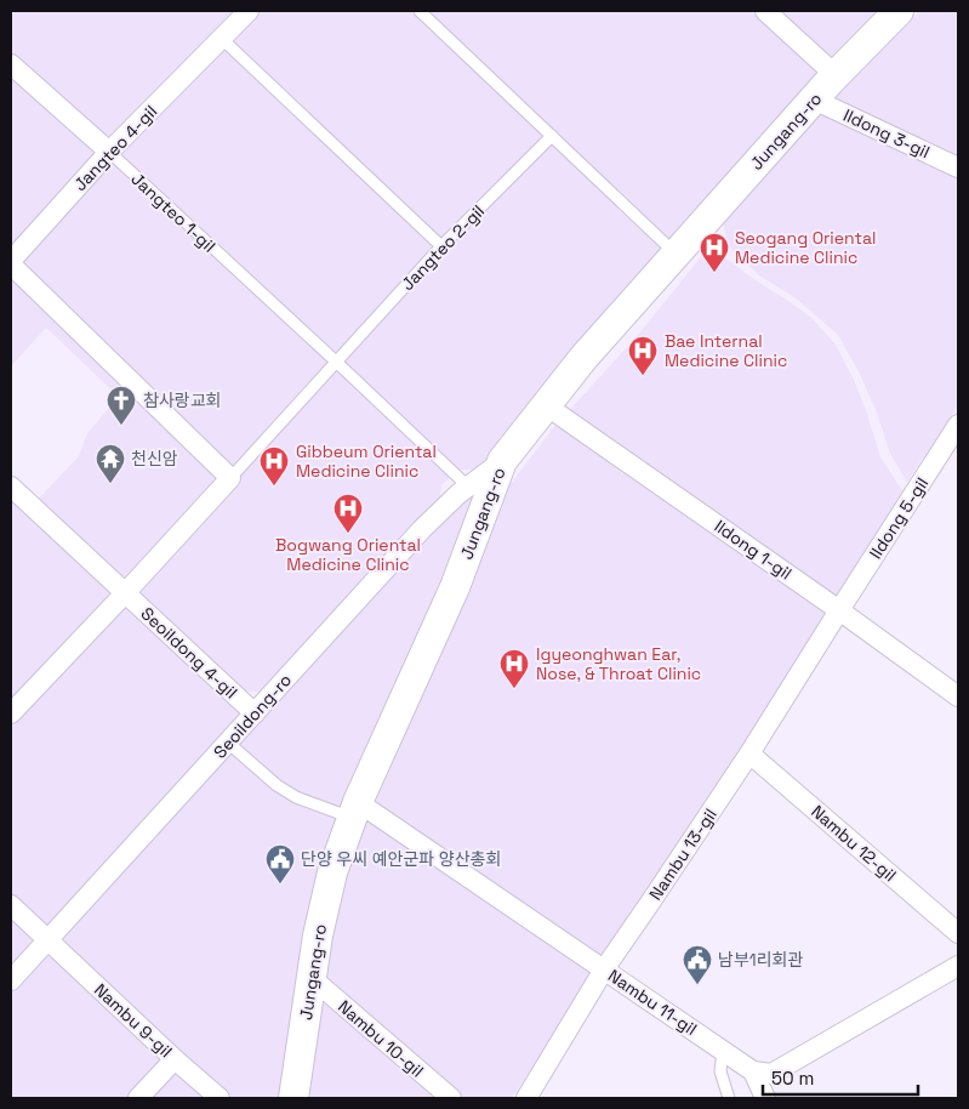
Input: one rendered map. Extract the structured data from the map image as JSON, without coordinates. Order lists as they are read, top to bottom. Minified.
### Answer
{"streets":{"main road":["Jungang-ro"],"street":["Ildong 3-gil","Jangteo 4-gil","Jangteo 1-gil","Ildong 5-gil","Ildong 1-gil","Seoildong 4-gil","Seoildong-ro","Nambu 12-gil","Nambu 13-gil","Nambu 11-gil","Nambu 9-gil","Nambu 10-gil"],"lane":["Jangteo 2-gil"]},"crossings":[["Jungang-ro","Ildong 3-gil"],["Jungang-ro","Ildong 1-gil"],["Jungang-ro","Seoildong-ro"],["Jungang-ro","Nambu 11-gil"],["Jungang-ro","Nambu 10-gil"],["Jangteo 4-gil","Jangteo 1-gil"],["Jangteo 1-gil","Jangteo 2-gil"],["Jangteo 1-gil","Seoildong-ro"],["Ildong 5-gil","Ildong 1-gil"],["Ildong 5-gil","Nambu 13-gil"],["Ildong 1-gil","Nambu 13-gil"],["Seoildong 4-gil","Seoildong-ro"],["Seoildong-ro","Nambu 9-gil"],["Nambu 12-gil","Nambu 13-gil"],["Nambu 13-gil","Nambu 11-gil"]],"places":{"hospital":["Seogang Oriental Medicine Clinic","Bae Internal Medicine Clinic","Gibbeum Oriental Medicine Clinic","Bogwang Oriental Medicine Clinic","Igyeonghwan Ear, Nose, & Throat Clinic"],"church":["참사랑교회"],"temple":["천신암"],"public building":["단양 우씨 예안군파 양산총회","남부1리회관"]},"scale_bar":"50 m"}
